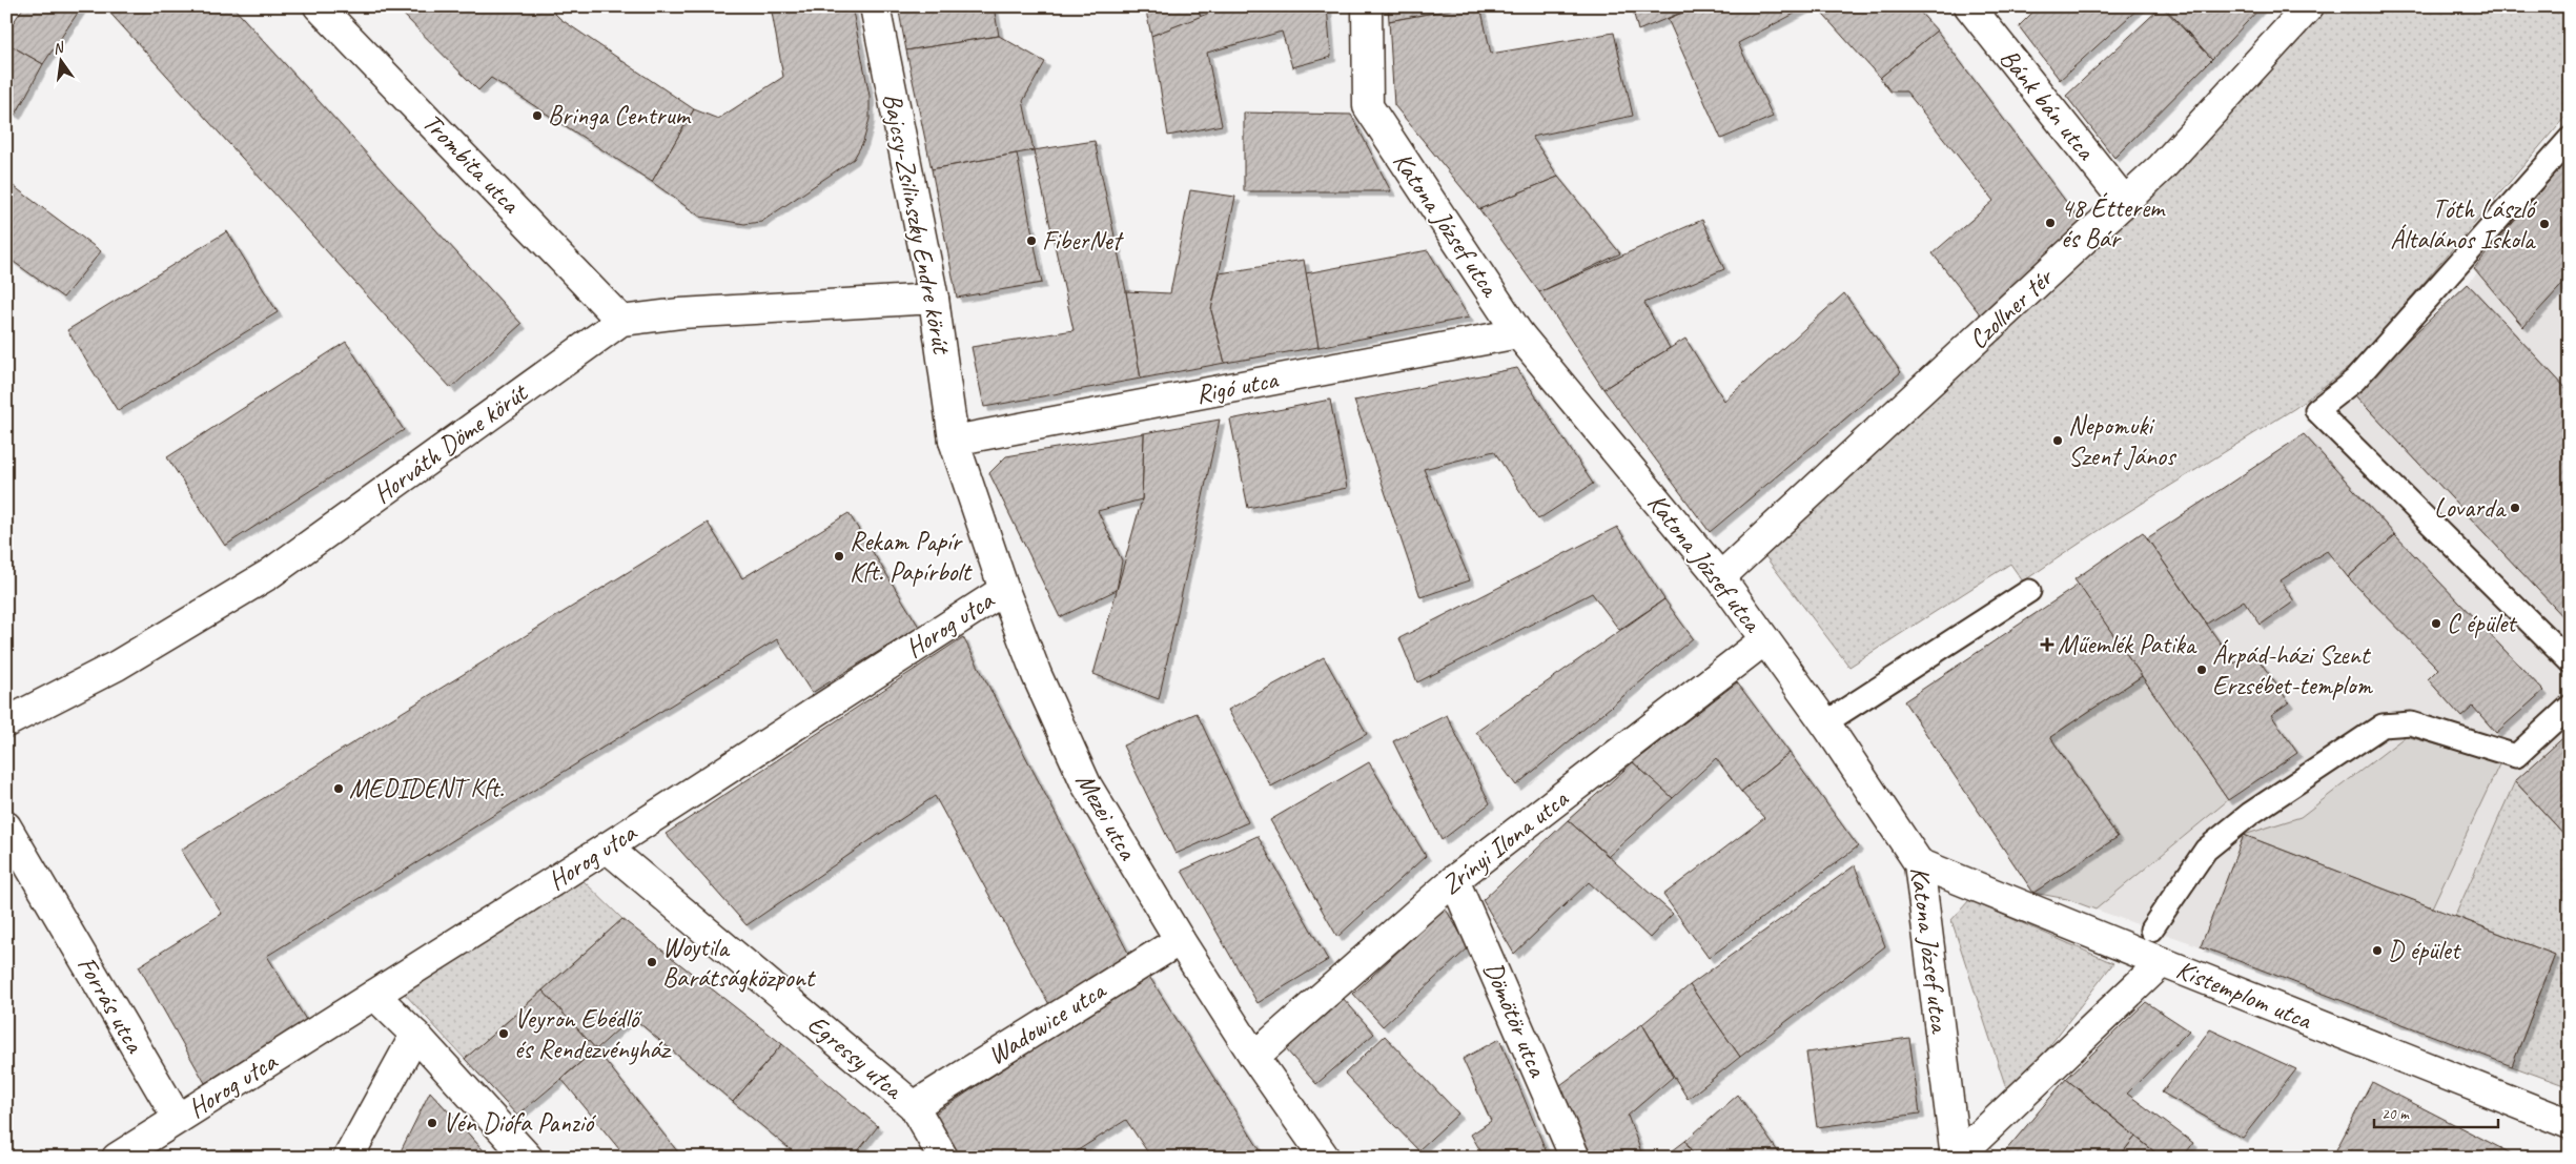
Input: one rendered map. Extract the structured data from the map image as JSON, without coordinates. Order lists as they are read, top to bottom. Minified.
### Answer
{"streets":{"street":["Bánk bán utca","Trombita utca","Bajcsy-Zsilinszky Endre körút","Katona József utca","Czollner tér","Rigó utca","Horváth Döme körút","Horog utca","Mezei utca","Zrínyi Ilona utca","Kistemplom utca","Forrás utca","Dömötör utca","Wadowice utca","Egressy utca"]},"crossings":[["Bánk bán utca","Czollner tér"],["Trombita utca","Horváth Döme körút"],["Bajcsy-Zsilinszky Endre körút","Rigó utca"],["Bajcsy-Zsilinszky Endre körút","Horváth Döme körút"],["Bajcsy-Zsilinszky Endre körút","Mezei utca"],["Katona József utca","Czollner tér"],["Katona József utca","Rigó utca"],["Katona József utca","Zrínyi Ilona utca"],["Katona József utca","Kistemplom utca"],["Rigó utca","Mezei utca"],["Horog utca","Mezei utca"],["Horog utca","Forrás utca"],["Horog utca","Egressy utca"],["Mezei utca","Zrínyi Ilona utca"],["Mezei utca","Wadowice utca"],["Zrínyi Ilona utca","Dömötör utca"],["Wadowice utca","Egressy utca"]],"places":{"other":["Bringa Centrum","48 Étterem és Bár","Tóth László Általános Iskola","FiberNet","Nepomuki Szent János","Lovarda","Rekam Papír Kft. Papírbolt","C épület","Árpád-házi Szent Erzsébet-templom","MEDIDENT Kft.","D épület","Woytila Barátságközpont","Veyron Ebédlő és Rendezvényház","Vén Diófa Panzió"],"health":["Műemlék Patika"]},"scale_bar":"20 m","north":"top"}
